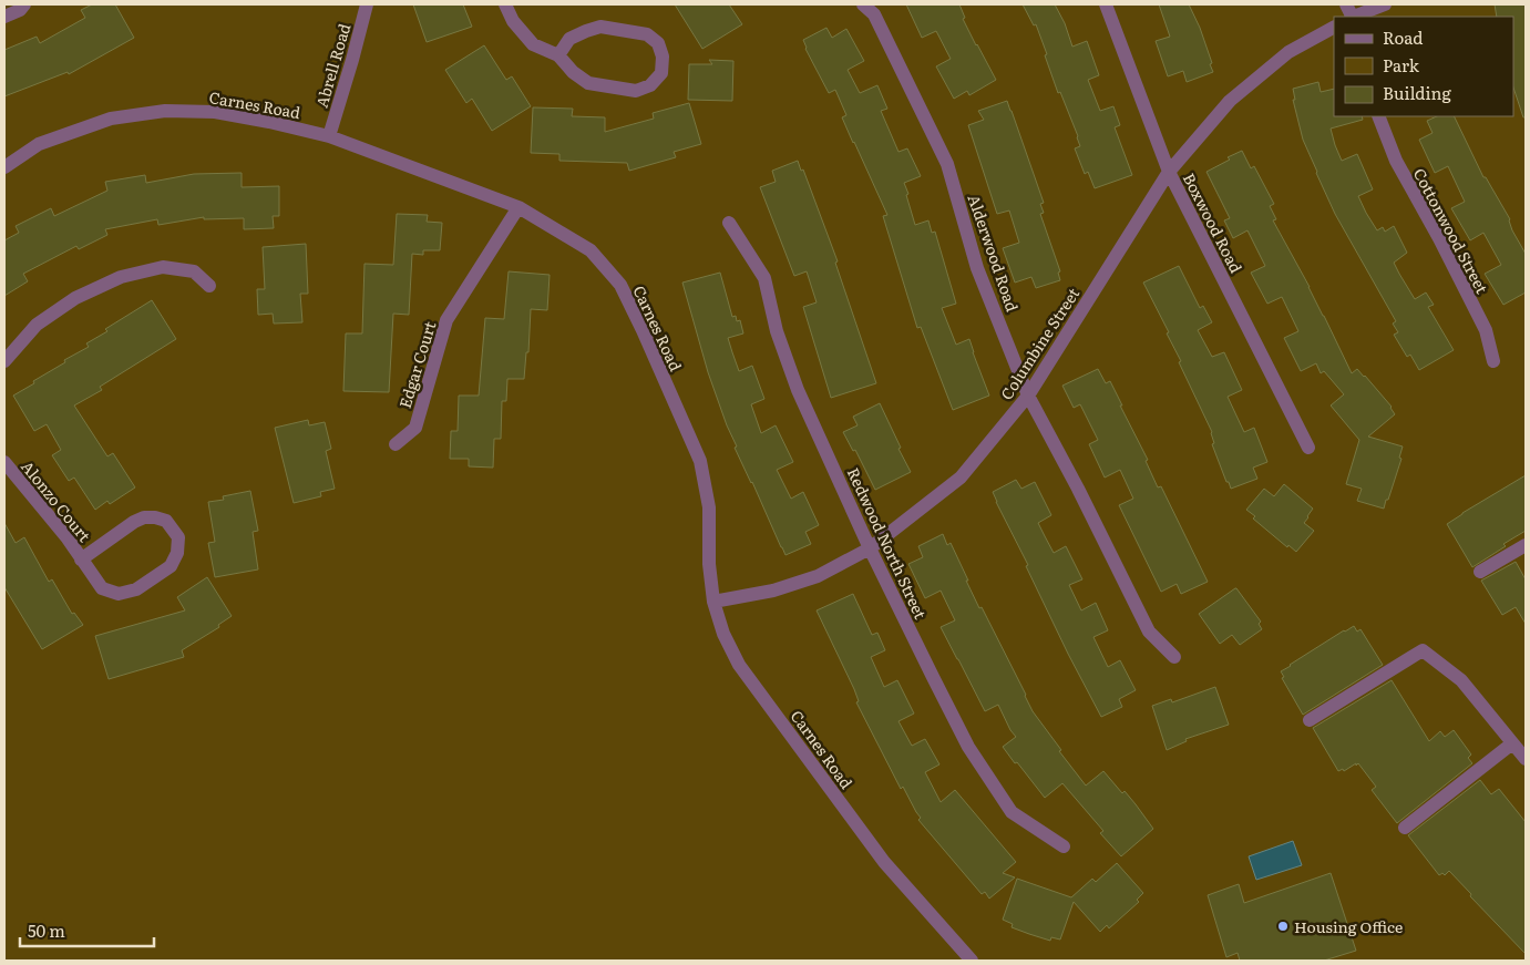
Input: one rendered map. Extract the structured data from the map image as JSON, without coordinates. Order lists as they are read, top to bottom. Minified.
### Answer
{"streets":{"street":["Abrell Road","Carnes Road","Boxwood Road","Cottonwood Street","Alderwood Road","Columbine Street","Edgar Court","Alonzo Court","Redwood North Street"]},"crossings":[["Abrell Road","Carnes Road"],["Carnes Road","Columbine Street"],["Carnes Road","Edgar Court"],["Boxwood Road","Columbine Street"],["Alderwood Road","Columbine Street"],["Columbine Street","Redwood North Street"]],"places":["Housing Office"],"legend":["Road","Park","Building"],"scale_bar":"50 m"}
